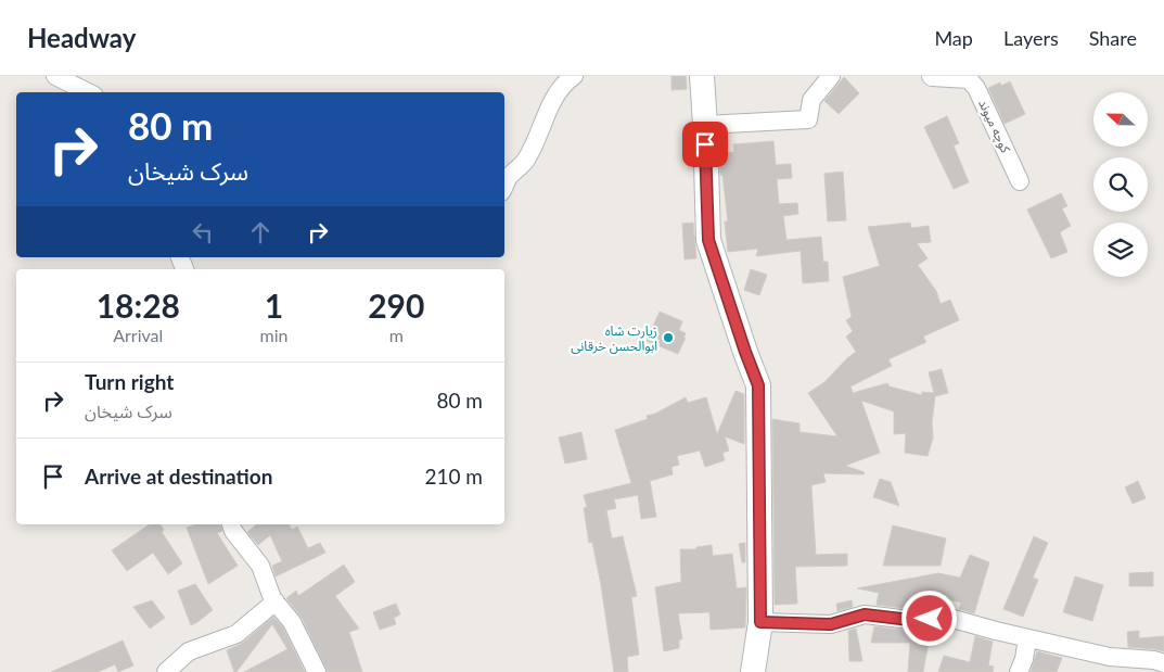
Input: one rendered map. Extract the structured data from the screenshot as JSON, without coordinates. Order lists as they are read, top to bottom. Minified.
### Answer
{"streets":{"street":["کوچه میوند"]},"places":["زیارت شاه ابوالحسن خرقانی"],"north":"left","page":{"header":"Headway","nav":["Map","Layers","Share"],"turn":["80 m","سرک شیخان"],"eta":["18:28","Arrival","1","min","290","m"],"list":[{"name":"Turn right","note":"سرک شیخان","value":"80 m"},{"name":"Arrive at destination","value":"210 m"}]}}
